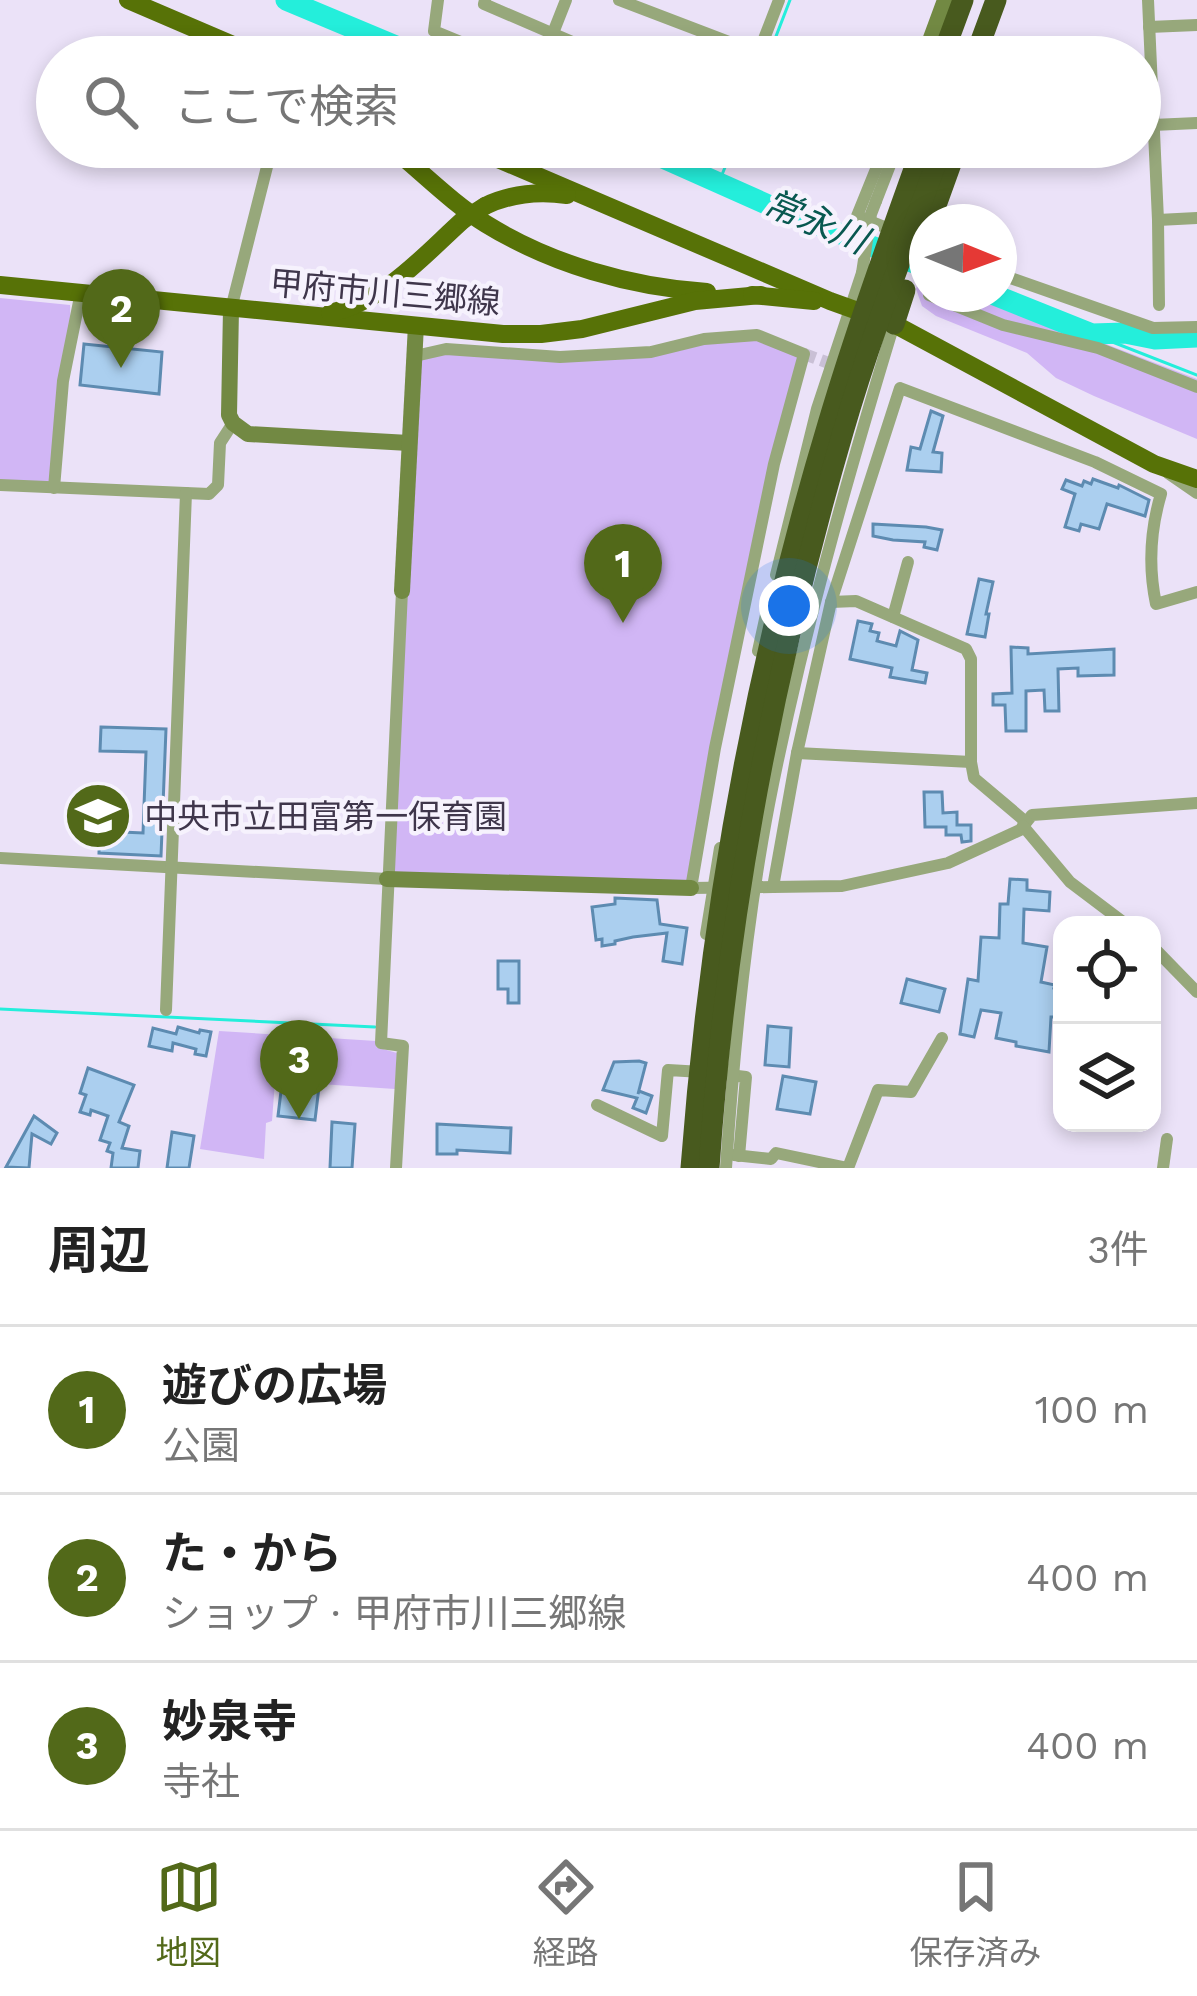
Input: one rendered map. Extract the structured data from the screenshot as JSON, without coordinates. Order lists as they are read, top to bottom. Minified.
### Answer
{"streets":{"main road":["甲府市川三郷線"]},"water":["常永川"],"places":{"school or university":["中央市立田富第一保育園"]},"north":"right","page":{"search":"ここで検索","pins":["2","1","3"],"heading":["周辺","3件"],"list":[{"mark":"1","name":"遊びの広場","note":"公園","value":"100 m"},{"mark":"2","name":"た・から","note":"ショップ · 甲府市川三郷線","value":"400 m"},{"mark":"3","name":"妙泉寺","note":"寺社","value":"400 m"}],"nav":["地図","経路","保存済み"]}}
